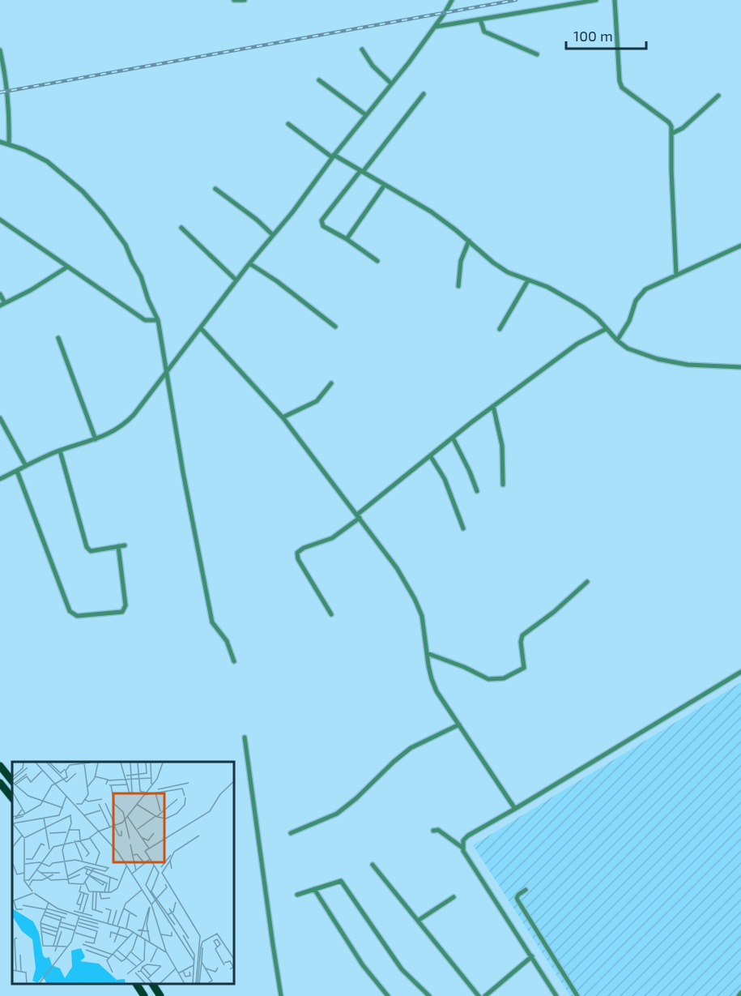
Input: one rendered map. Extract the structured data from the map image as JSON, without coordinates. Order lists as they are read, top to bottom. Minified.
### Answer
{"scale_bar":"100 m"}
